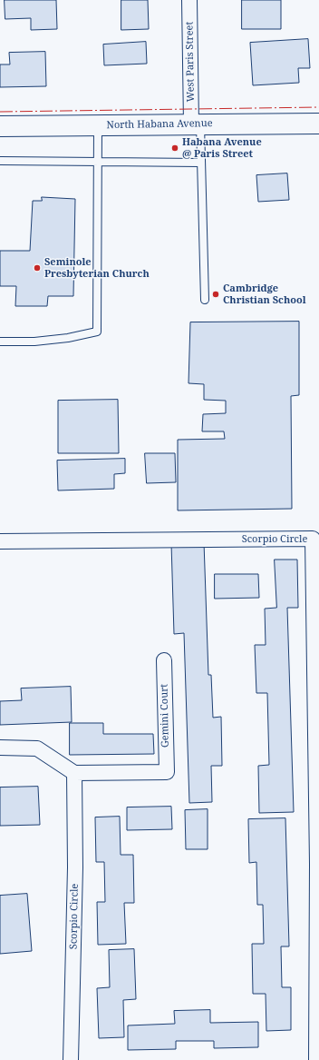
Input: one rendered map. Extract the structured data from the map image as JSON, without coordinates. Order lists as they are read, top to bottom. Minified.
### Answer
{"streets":{"street":["West Paris Street","North Habana Avenue","Scorpio Circle","Gemini Court"]},"crossings":[["West Paris Street","North Habana Avenue"],["Scorpio Circle","Gemini Court"]],"places":["Habana Avenue @ Paris Street","Seminole Presbyterian Church","Cambridge Christian School"]}
